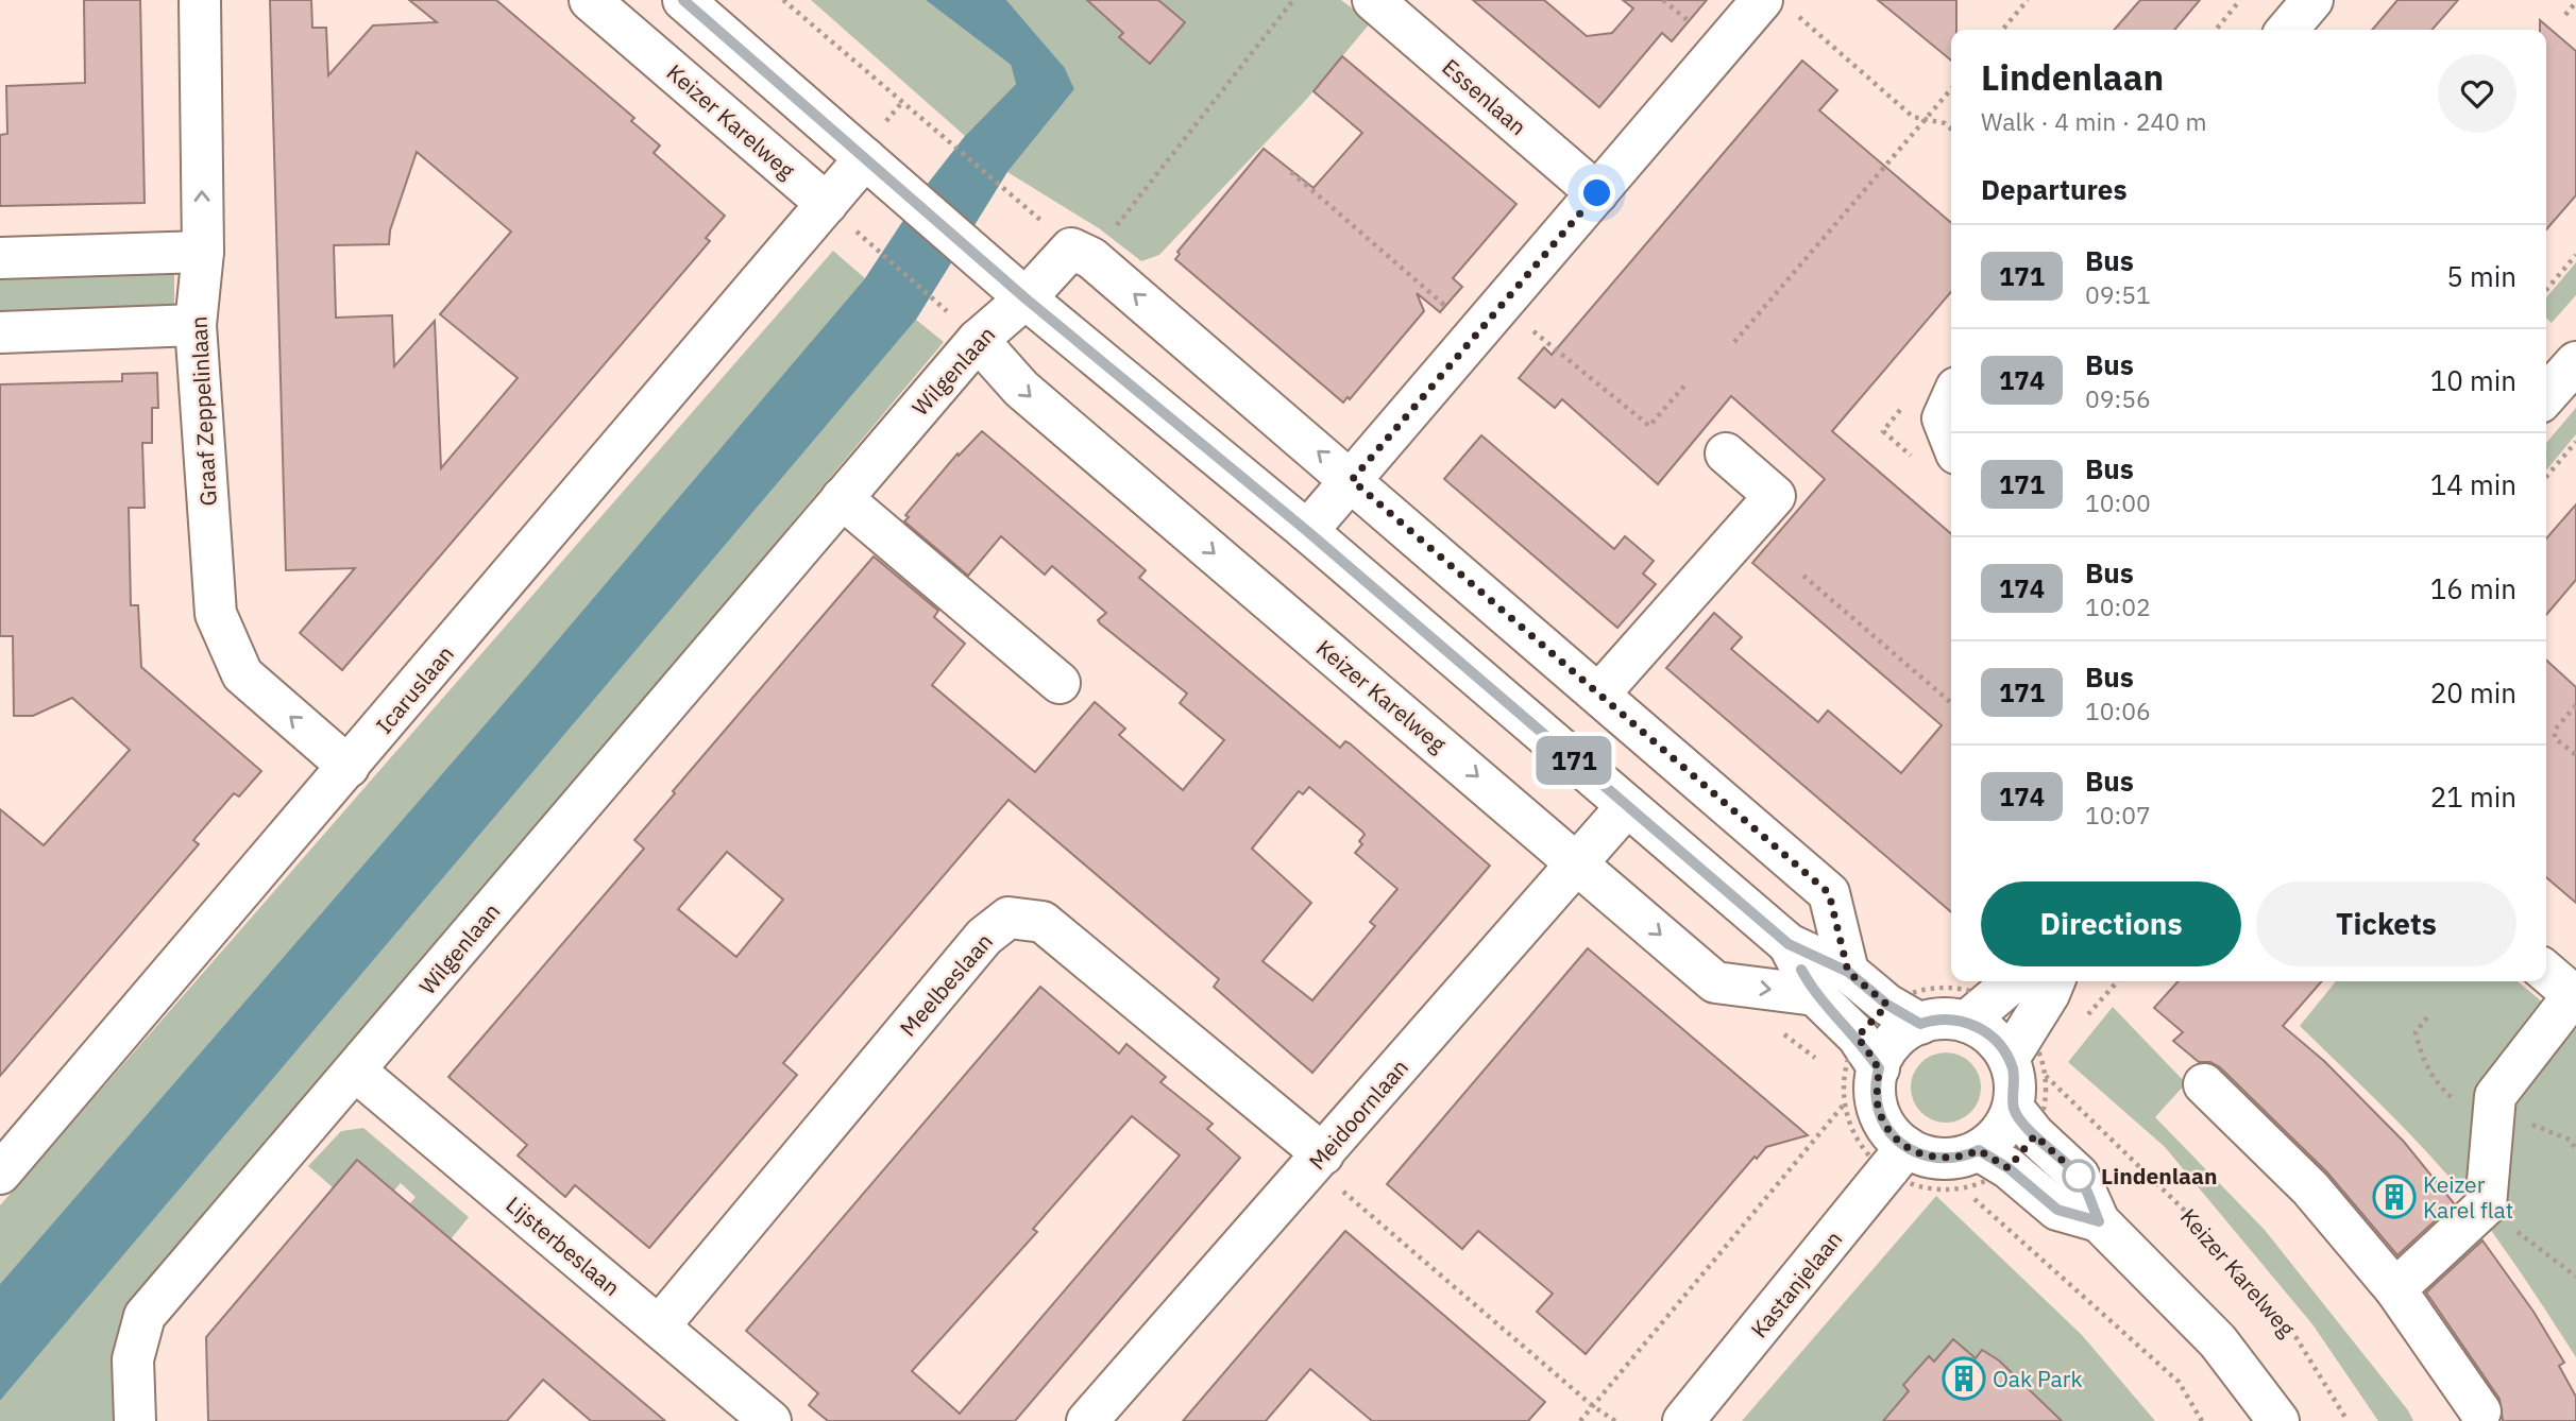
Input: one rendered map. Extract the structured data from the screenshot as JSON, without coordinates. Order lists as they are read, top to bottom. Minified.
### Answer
{"streets":{"street":["Essenlaan","Keizer Karelweg","Wilgenlaan","Graaf Zeppelinlaan","Icaruslaan","Meelbeslaan","Meidoornlaan","Lijsterbeslaan","Kastanjelaan"]},"crossings":[["Keizer Karelweg","Wilgenlaan"],["Keizer Karelweg","Icaruslaan"],["Keizer Karelweg","Meidoornlaan"],["Wilgenlaan","Lijsterbeslaan"],["Graaf Zeppelinlaan","Icaruslaan"],["Meelbeslaan","Meidoornlaan"],["Meelbeslaan","Lijsterbeslaan"]],"one_way":["Graaf Zeppelinlaan"],"places":{"other":["Lindenlaan"],"building":["Keizer Karel flat","Oak Park"]},"lines":["bus line 171"],"page":{"on_map":"171","heading":[["Lindenlaan","Walk · 4 min · 240 m"],"Departures"],"list":[{"mark":"171","name":"Bus","note":"09:51","value":"5 min"},{"mark":"174","name":"Bus","note":"09:56","value":"10 min"},{"mark":"171","name":"Bus","note":"10:00","value":"14 min"},{"mark":"174","name":"Bus","note":"10:02","value":"16 min"},{"mark":"171","name":"Bus","note":"10:06","value":"20 min"},{"mark":"174","name":"Bus","note":"10:07","value":"21 min"}],"buttons":["Directions","Tickets"]}}
